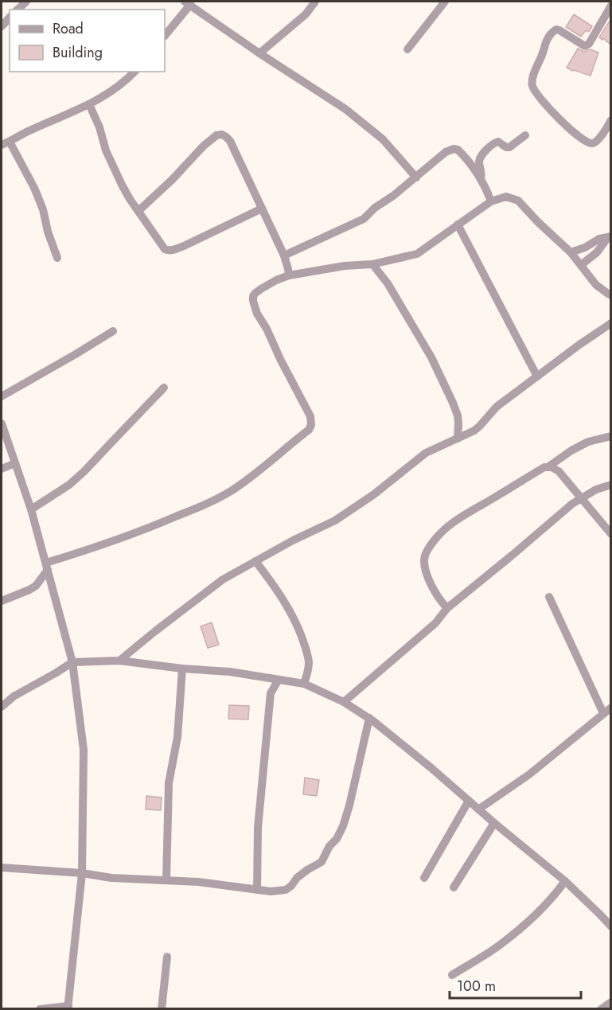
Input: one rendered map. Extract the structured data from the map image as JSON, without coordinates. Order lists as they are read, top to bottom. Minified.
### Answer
{"legend":["Road","Building"],"scale_bar":"100 m"}
